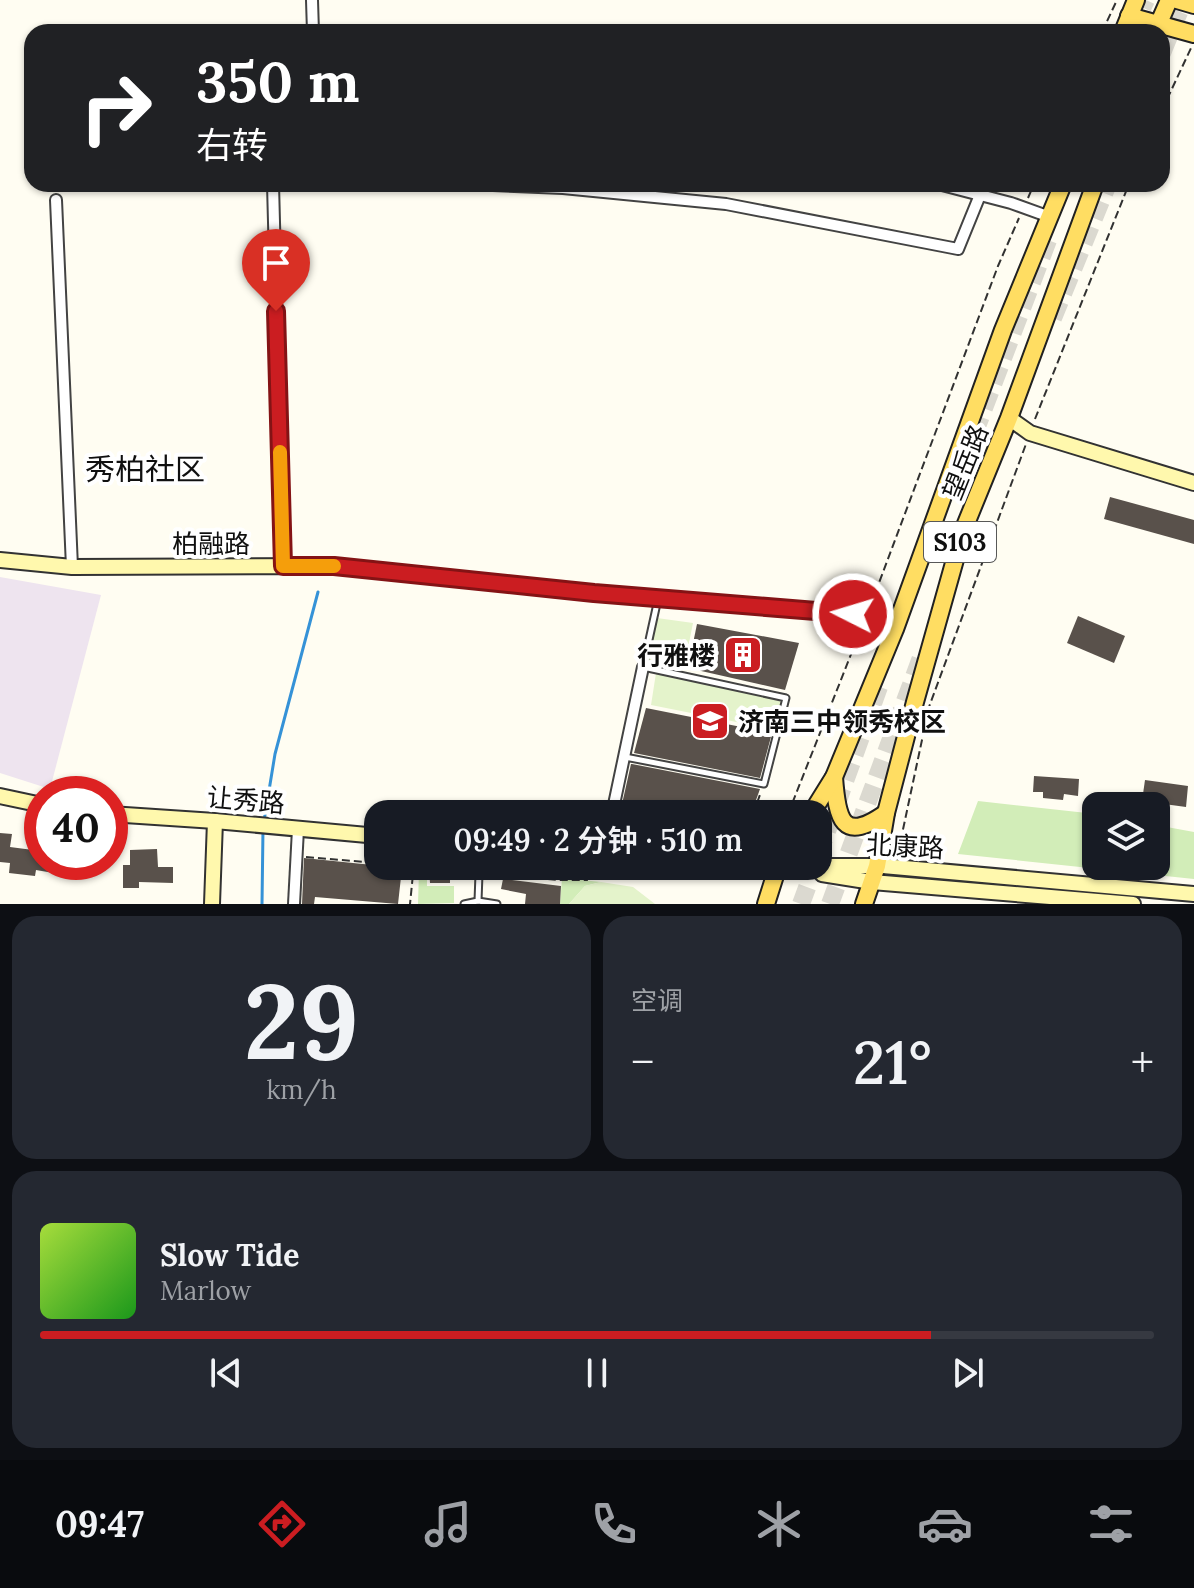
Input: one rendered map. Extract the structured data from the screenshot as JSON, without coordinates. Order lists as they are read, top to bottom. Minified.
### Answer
{"streets":{"main road":["望岳路","S103"],"street":["柏融路","让秀路","北康路"]},"crossings":[["望岳路","柏融路"],["望岳路","北康路"]],"districts":["秀柏社区"],"places":{"building":["行雅楼"],"school or university":["济南三中领秀校区"]},"page":{"turn":["350 m","右转"],"limit":"40","trip":"09:49 · 2 分钟 · 510 m","tile":[["29","km/h"],"空调"],"heat":["−","21°","+"],"song":["Slow Tide","Marlow"],"tabs":"09:47"}}
